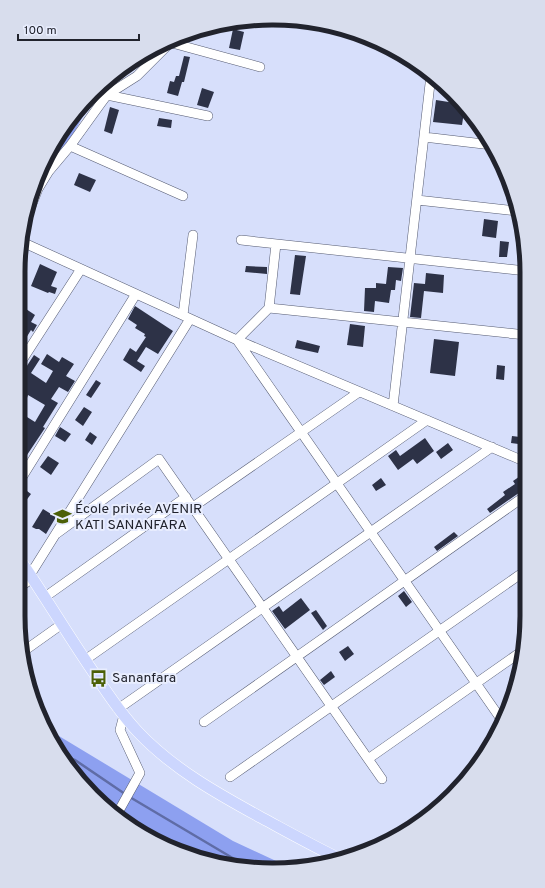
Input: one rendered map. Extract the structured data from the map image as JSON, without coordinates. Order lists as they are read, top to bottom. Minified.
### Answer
{"places":{"school or university":["École privée AVENIR KATI SANANFARA"],"bus stop":["Sananfara"]},"scale_bar":"100 m"}
